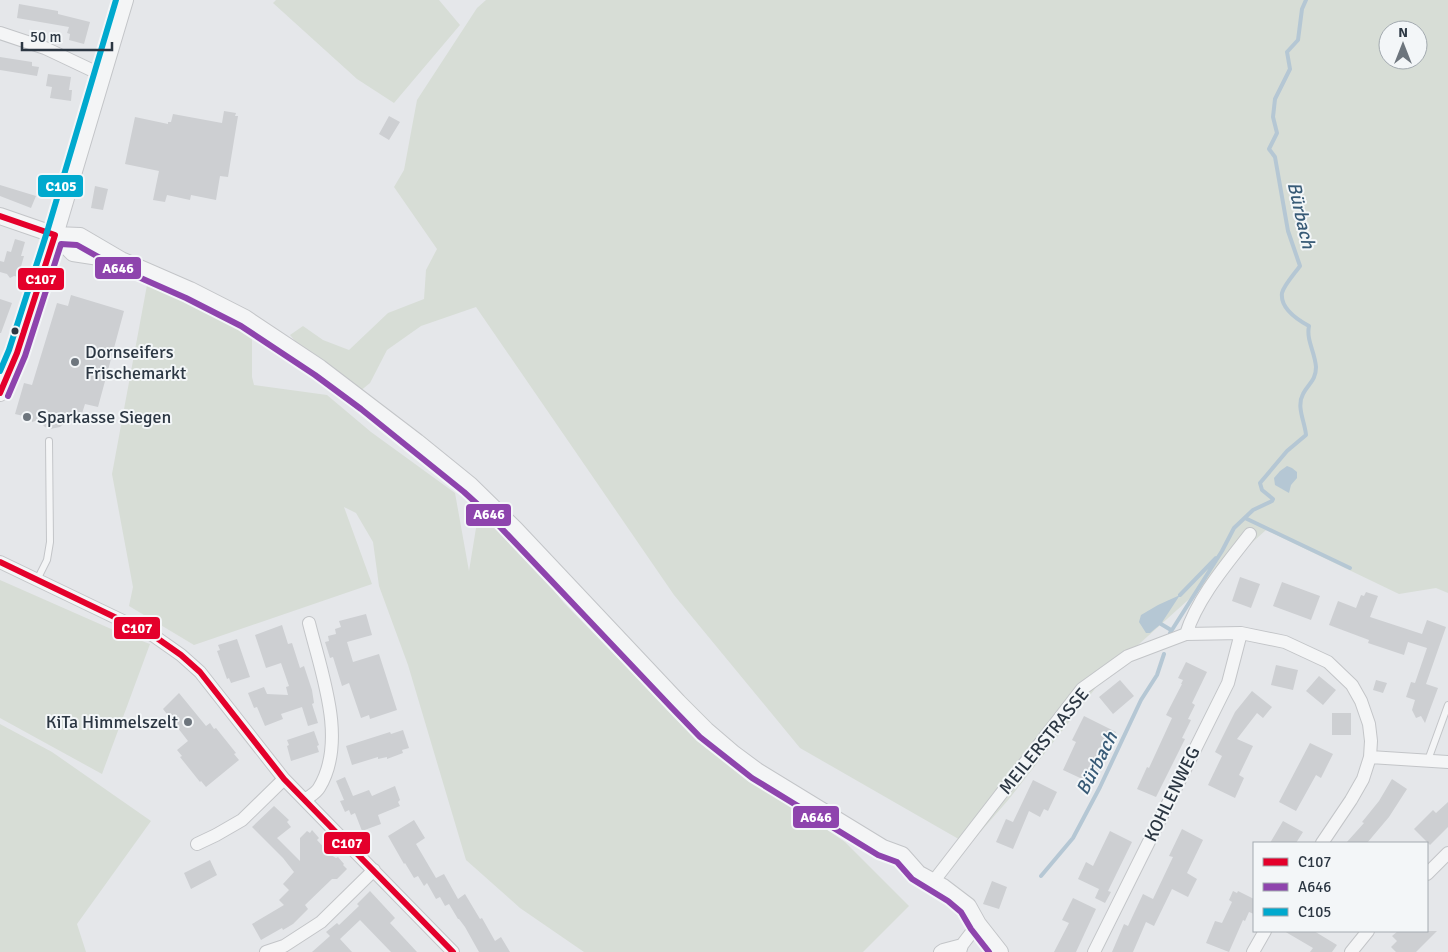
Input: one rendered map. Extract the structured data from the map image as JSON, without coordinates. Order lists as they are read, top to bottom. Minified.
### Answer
{"streets":{"street":["MEILERSTRASSE","KOHLENWEG"]},"crossings":[["MEILERSTRASSE","KOHLENWEG"]],"water":["Bürbach"],"places":["Dornseifers Frischemarkt","Sparkasse Siegen","KiTa Himmelszelt"],"lines":["transit line C105","transit line C107","transit line A646"],"legend":["C107","A646","C105"],"scale_bar":"50 m","north":"top"}
